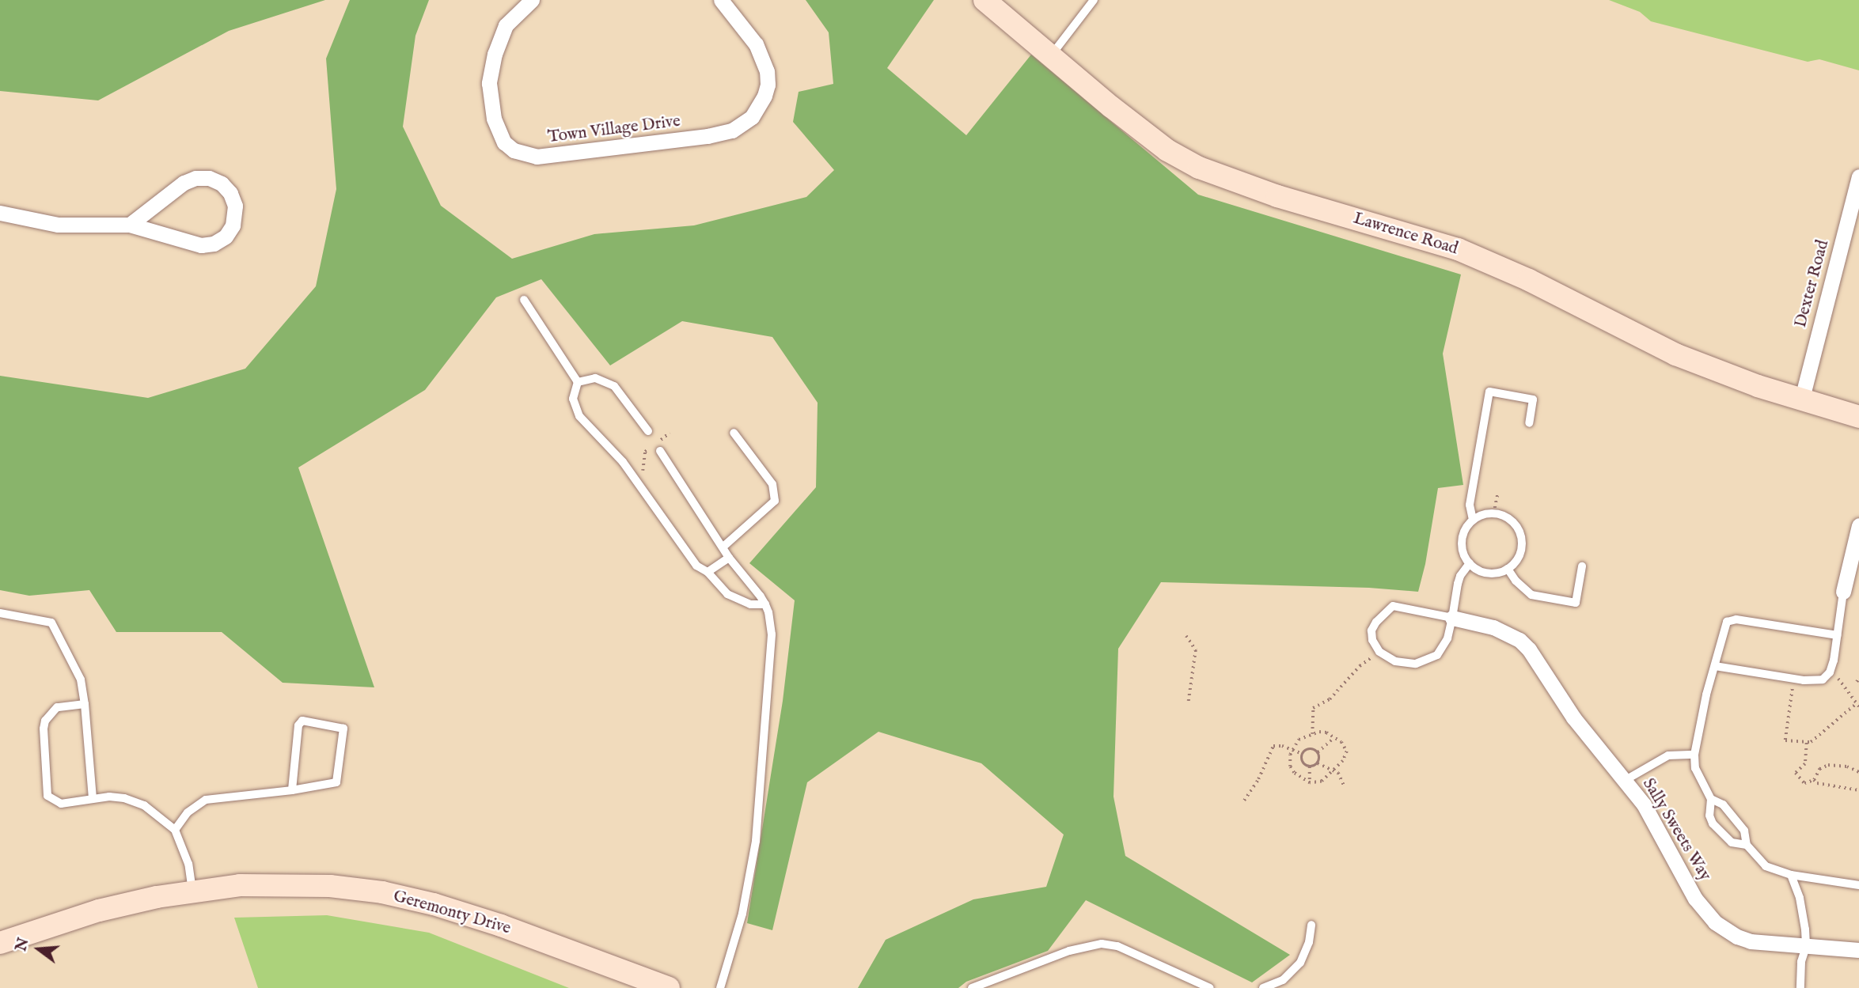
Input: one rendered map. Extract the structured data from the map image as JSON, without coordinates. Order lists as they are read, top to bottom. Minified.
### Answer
{"streets":{"street":["Town Village Drive","Lawrence Road","Dexter Road","Sally Sweets Way","Geremonty Drive"]},"crossings":[["Lawrence Road","Dexter Road"]],"north":"left"}
